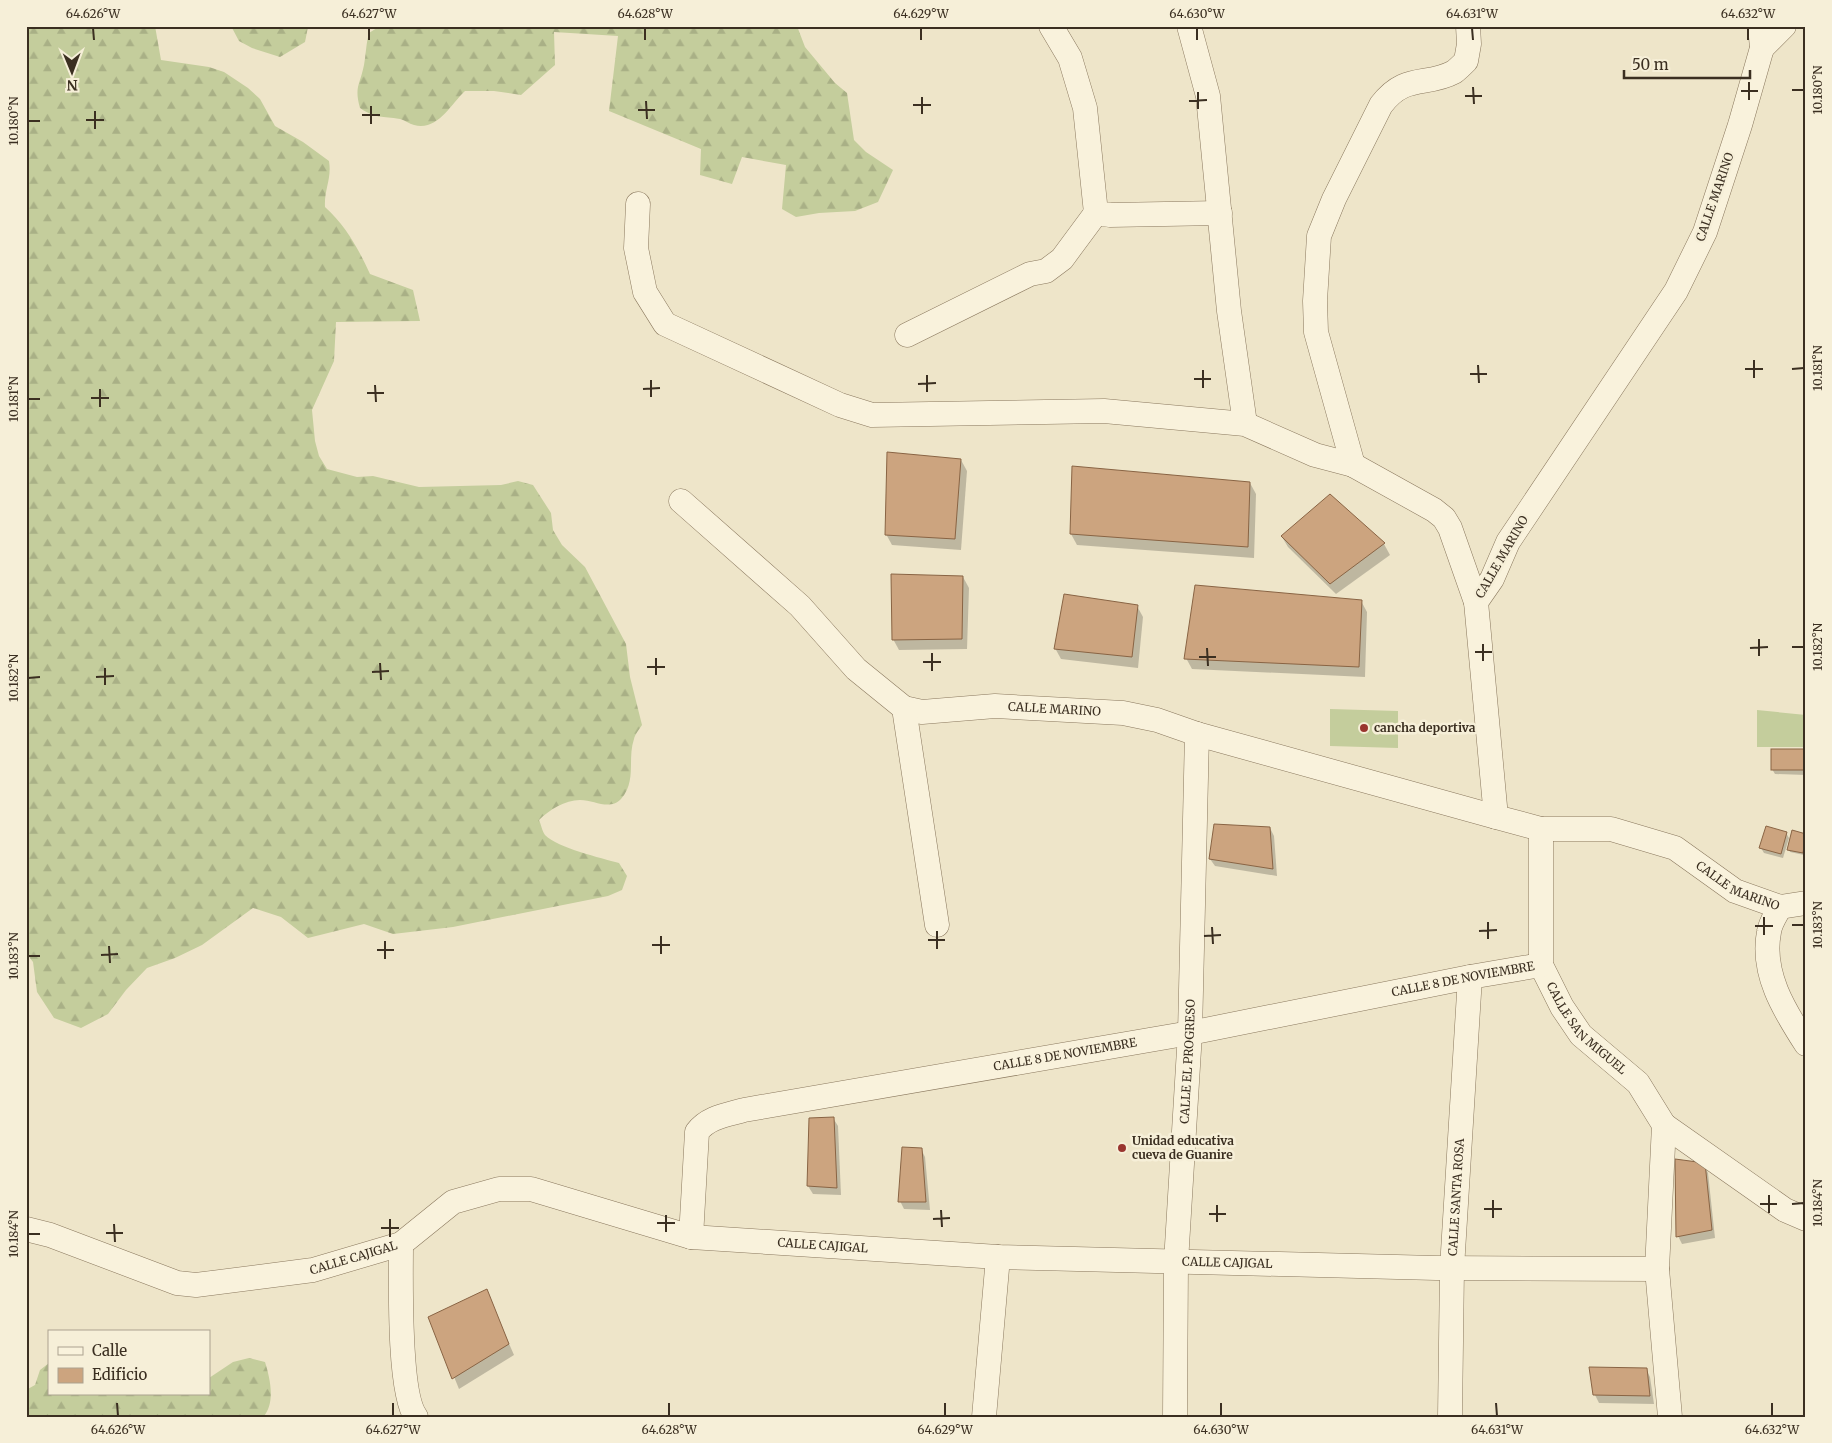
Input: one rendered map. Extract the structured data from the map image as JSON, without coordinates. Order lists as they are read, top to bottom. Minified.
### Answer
{"streets":{"street":["CALLE MARINO","CALLE 8 DE NOVIEMBRE","CALLE SAN MIGUEL","CALLE EL PROGRESO","CALLE SANTA ROSA","CALLE CAJIGAL"]},"crossings":[["CALLE MARINO","CALLE SAN MIGUEL"],["CALLE MARINO","CALLE EL PROGRESO"],["CALLE 8 DE NOVIEMBRE","CALLE SAN MIGUEL"],["CALLE 8 DE NOVIEMBRE","CALLE EL PROGRESO"],["CALLE 8 DE NOVIEMBRE","CALLE SANTA ROSA"],["CALLE 8 DE NOVIEMBRE","CALLE CAJIGAL"],["CALLE EL PROGRESO","CALLE CAJIGAL"],["CALLE SANTA ROSA","CALLE CAJIGAL"]],"places":["cancha deportiva","Unidad educativa cueva de Guanire"],"legend":["Calle","Edificio"],"scale_bar":"50 m","north":"bottom","coordinates":["64.626°W","64.627°W","64.628°W","64.629°W","64.630°W","64.631°W","64.632°W","10.180°N","10.181°N","10.182°N","10.183°N","10.184°N"]}
